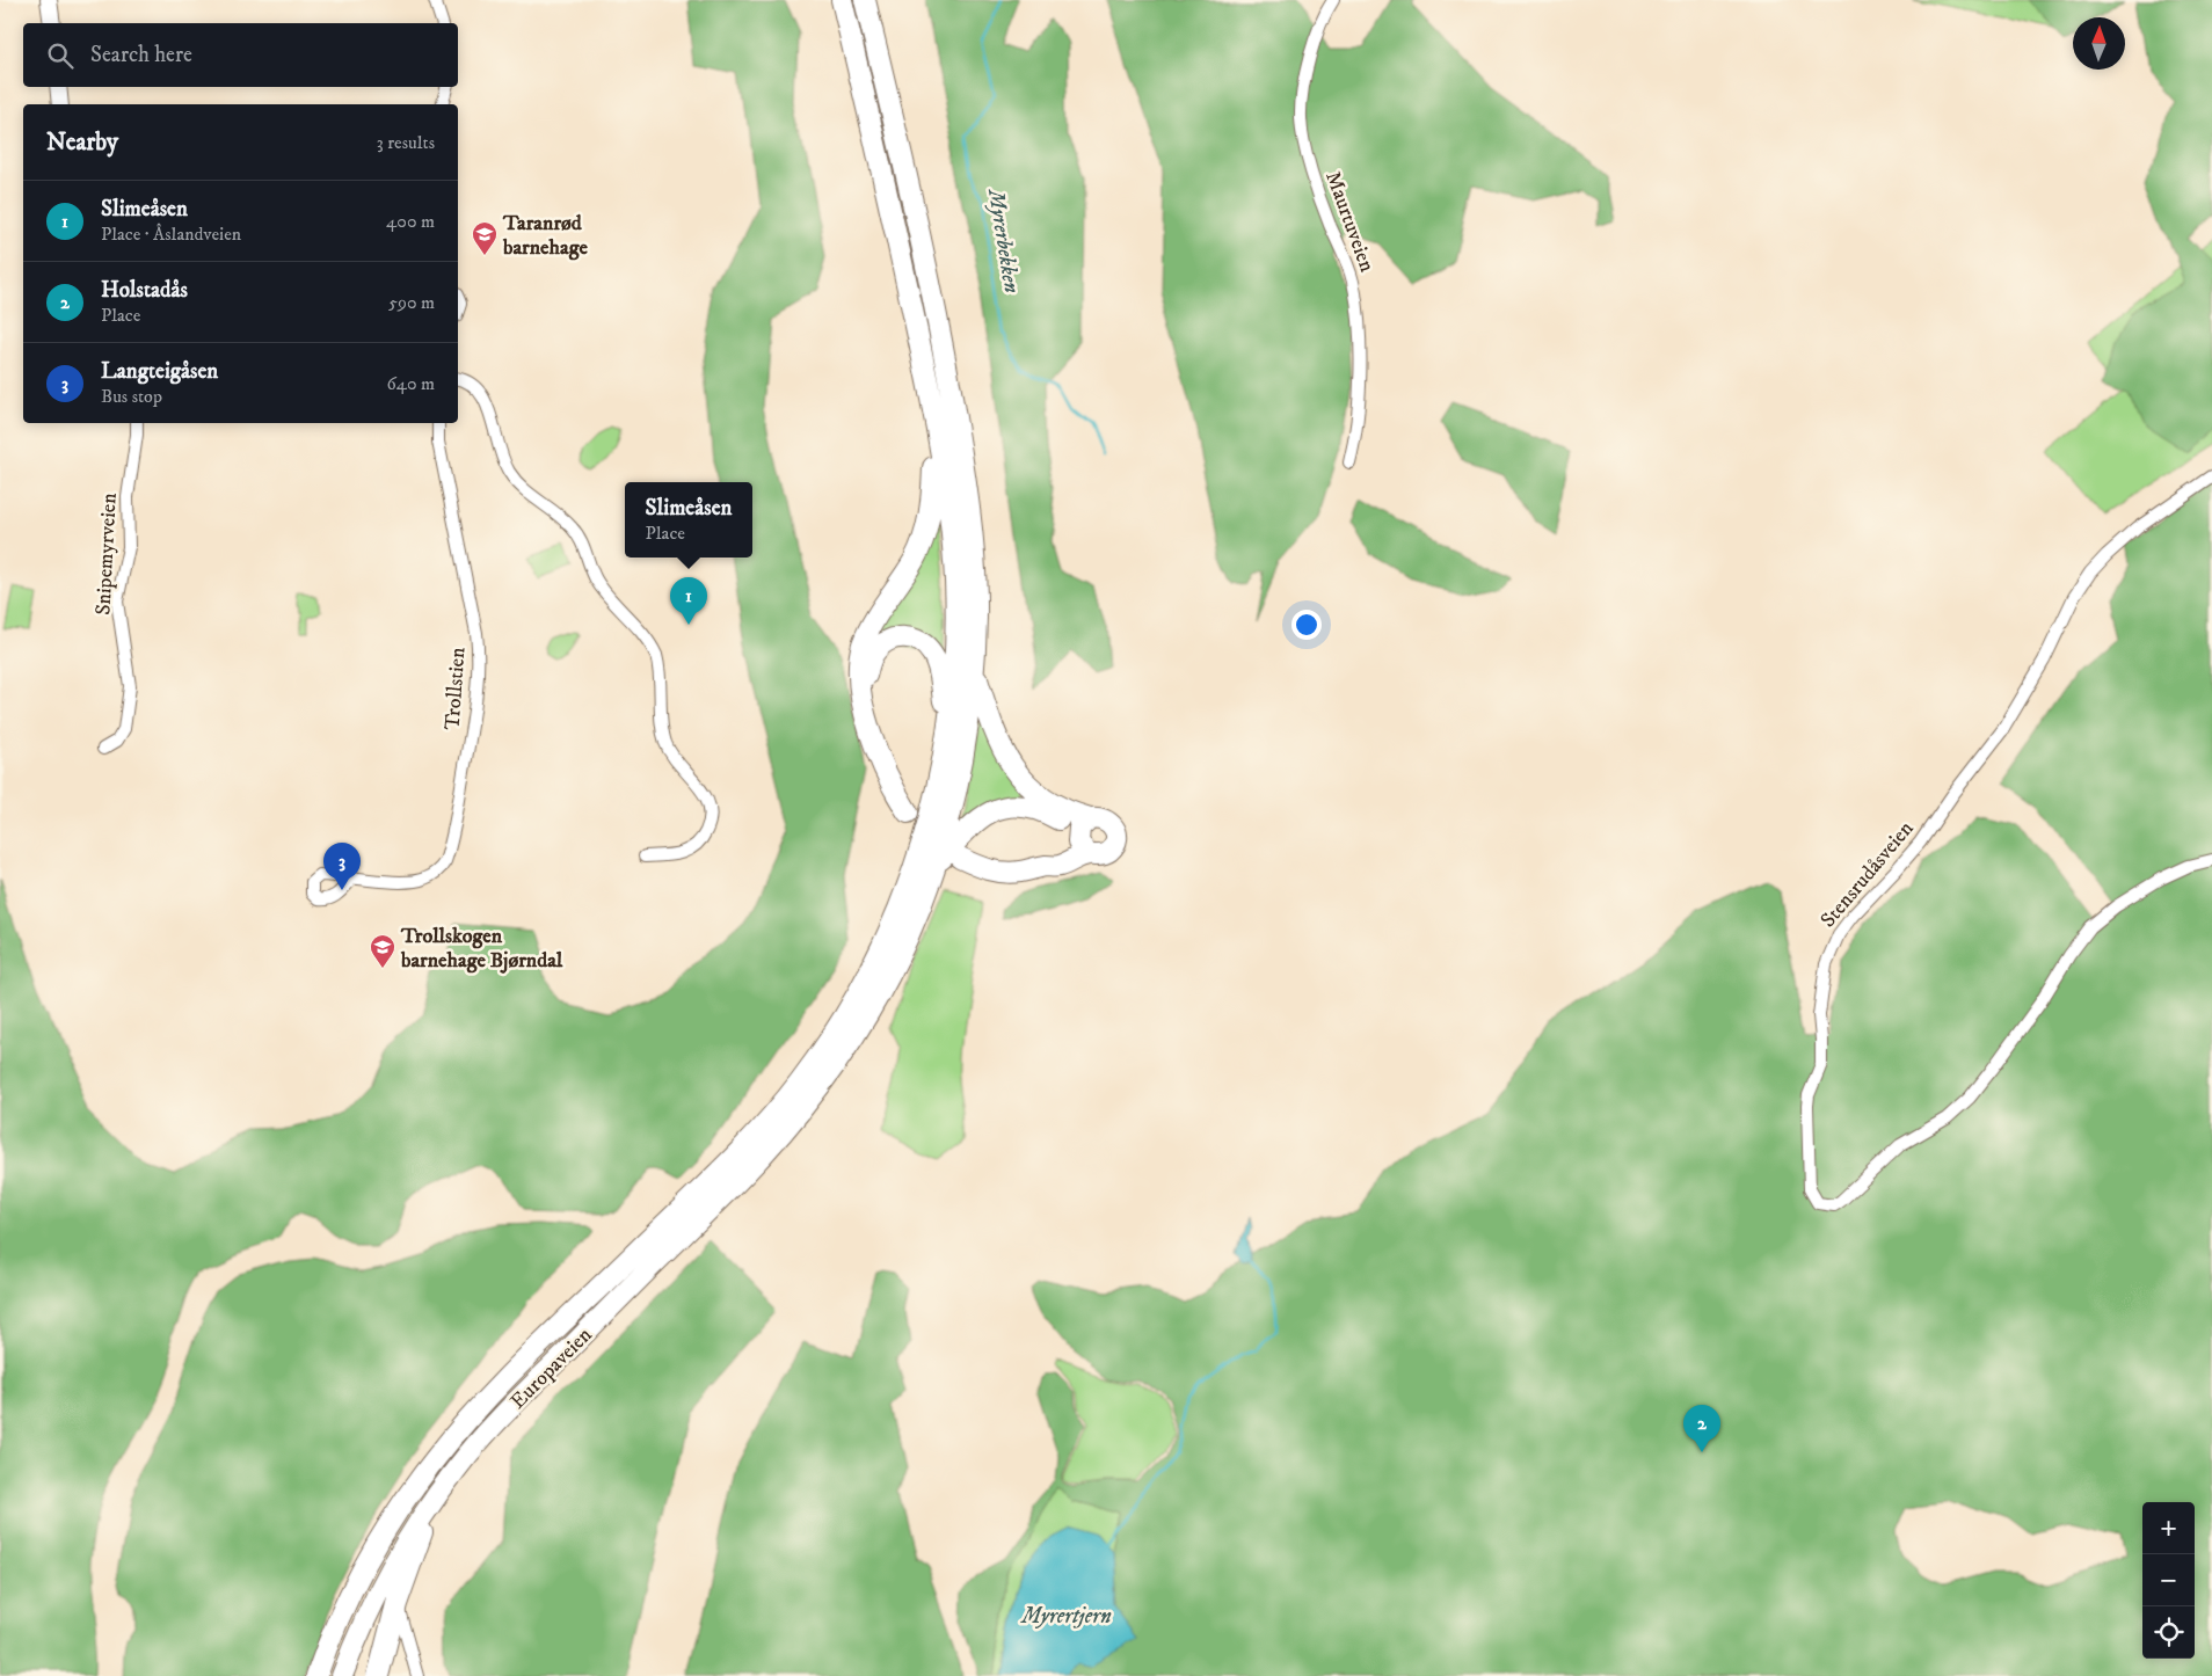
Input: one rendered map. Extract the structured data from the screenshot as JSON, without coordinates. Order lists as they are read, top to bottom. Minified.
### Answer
{"streets":{"highway":["Europaveien"],"street":["Maurtuveien","Snipemyrveien","Trollstien","Stensrudåsveien"]},"water":["Myrerbekken","Myrertjern"],"places":{"school or university":["Taranrød barnehage","Trollskogen barnehage Bjørndal"]},"north":"top","page":{"search":"Search here","heading":["Nearby","3 results"],"list":[{"mark":"1","name":"Slimeåsen","note":"Place · Åslandveien","value":"400 m"},{"mark":"2","name":"Holstadås","note":"Place","value":"590 m"},{"mark":"3","name":"Langteigåsen","note":"Bus stop","value":"640 m"}],"popup":["Slimeåsen","Place"],"pins":["1","3","2"],"map_buttons":["+","−"]}}
